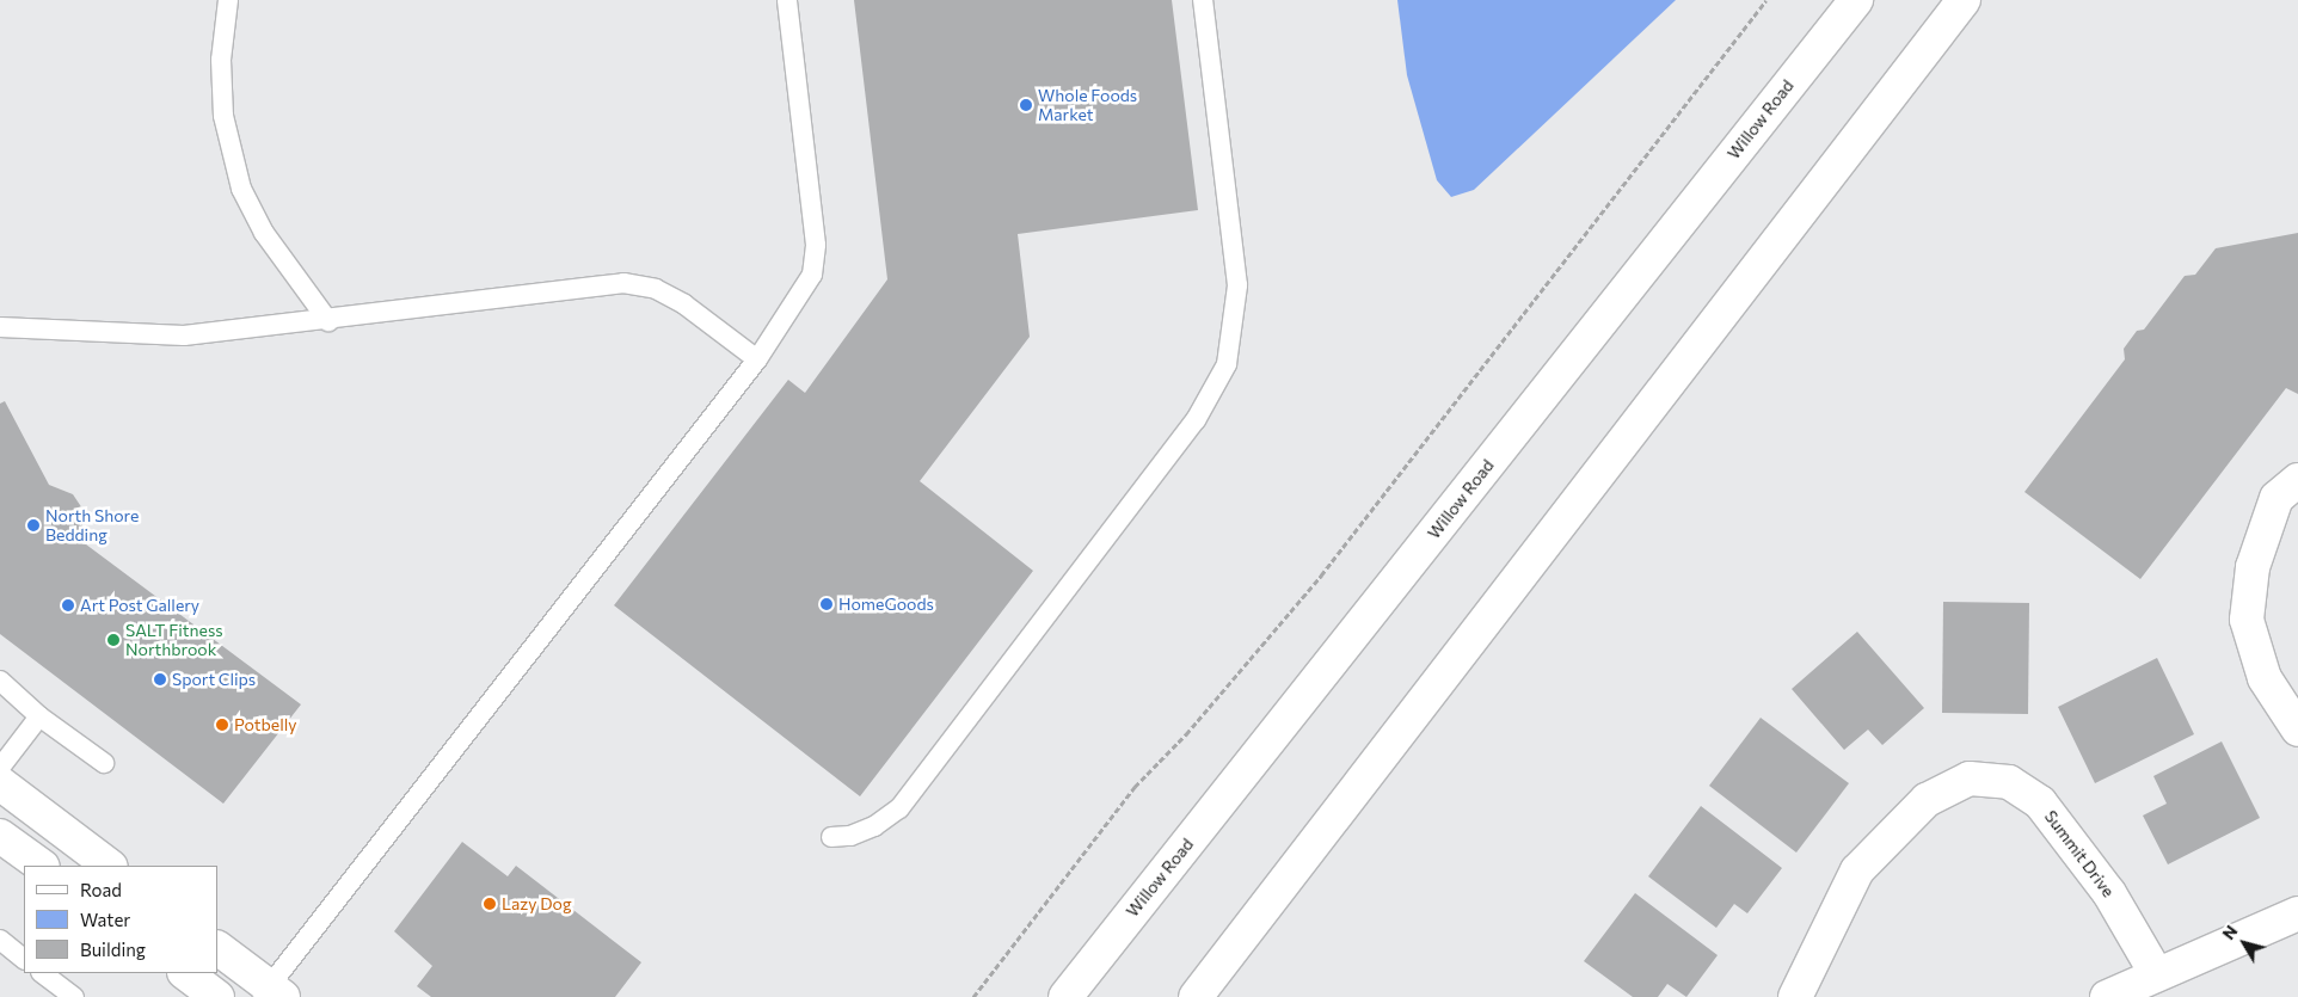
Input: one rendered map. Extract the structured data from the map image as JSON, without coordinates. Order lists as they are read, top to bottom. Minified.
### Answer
{"streets":{"main road":["Willow Road","Summit Drive"]},"places":["Whole Foods Market","North Shore Bedding","HomeGoods","Art Post Gallery","SALT Fitness Northbrook","Sport Clips","Potbelly","Lazy Dog"],"legend":["Road","Water","Building"],"north":"top left"}
